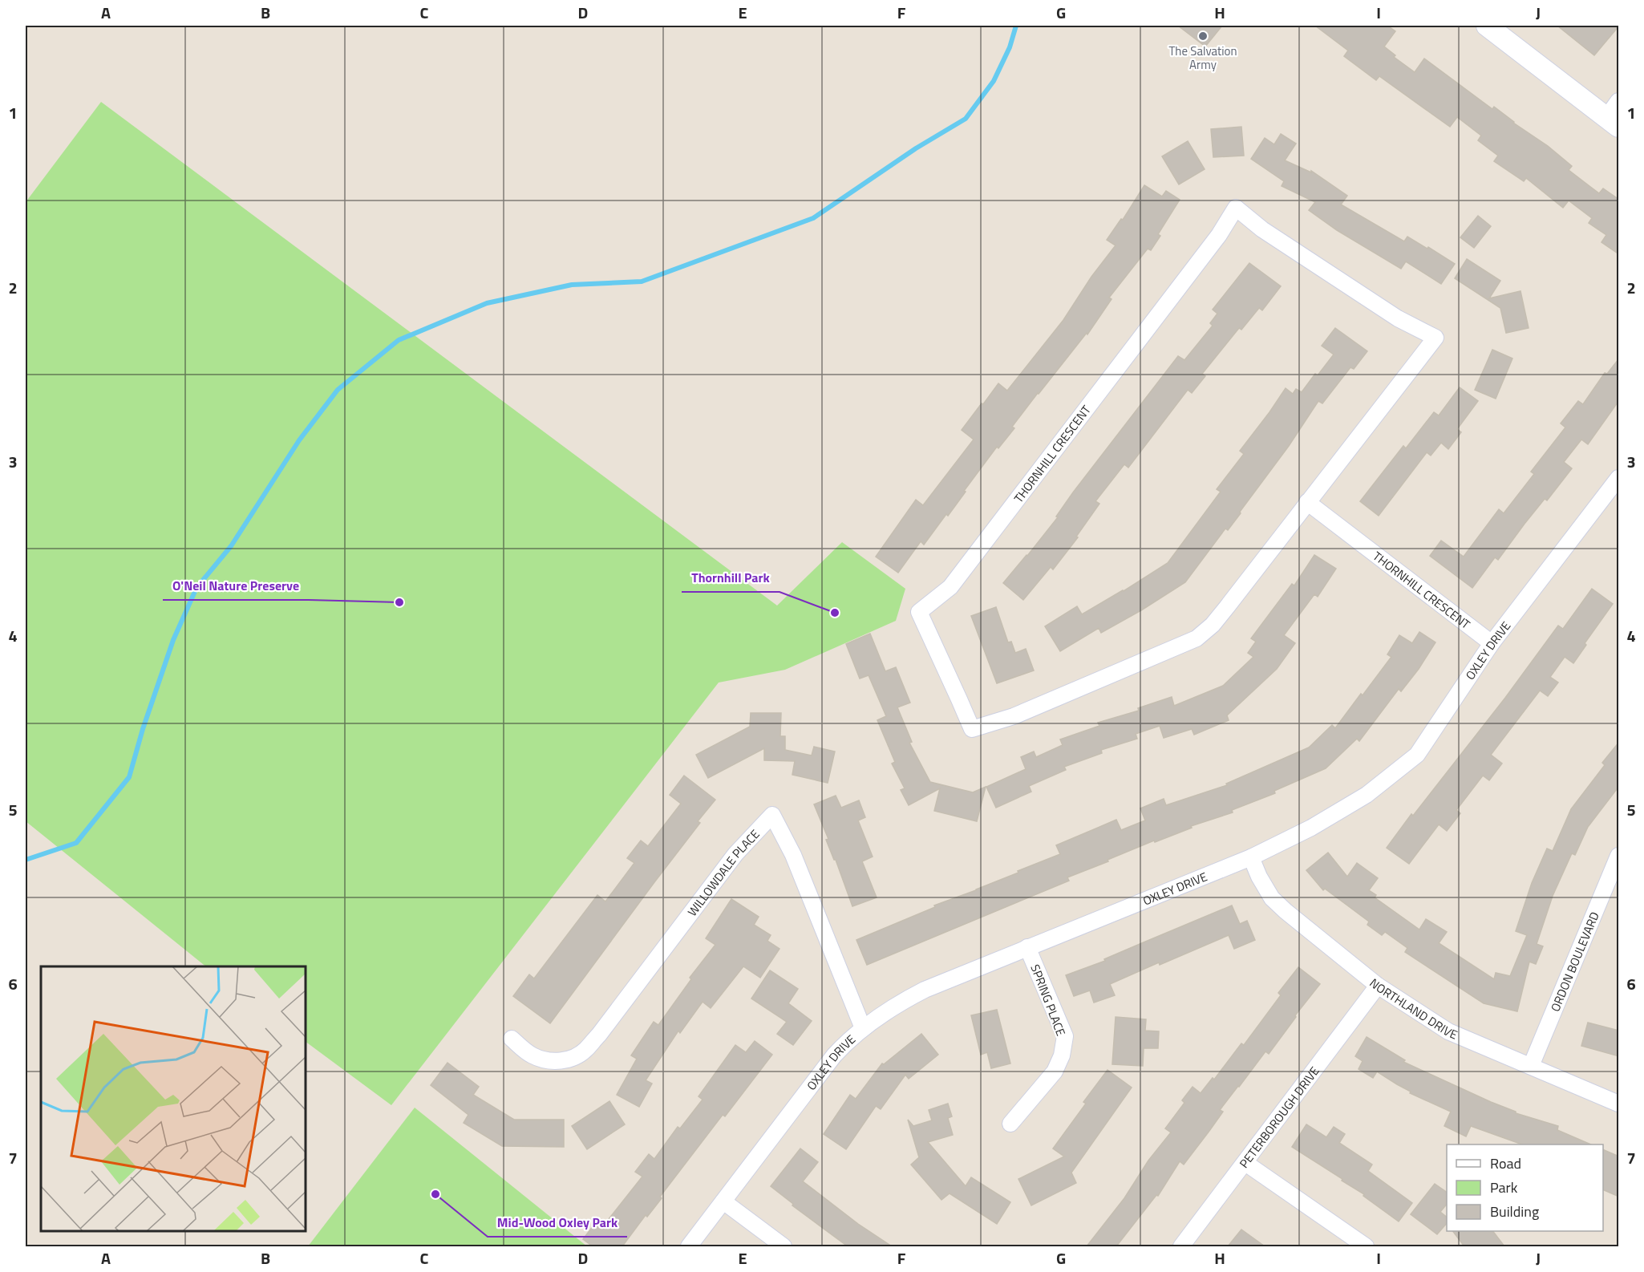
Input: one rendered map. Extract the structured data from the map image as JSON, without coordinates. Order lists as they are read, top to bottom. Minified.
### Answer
{"streets":{"street":["THORNHILL CRESCENT","OXLEY DRIVE","WILLOWDALE PLACE","ORDON BOULEVARD","SPRING PLACE","NORTHLAND DRIVE","PETERBOROUGH DRIVE"]},"crossings":[["THORNHILL CRESCENT","OXLEY DRIVE"],["OXLEY DRIVE","WILLOWDALE PLACE"],["OXLEY DRIVE","SPRING PLACE"],["OXLEY DRIVE","NORTHLAND DRIVE"],["ORDON BOULEVARD","NORTHLAND DRIVE"],["NORTHLAND DRIVE","PETERBOROUGH DRIVE"]],"places":["The Salvation Army","O'Neil Nature Preserve","Thornhill Park","Mid-Wood Oxley Park"],"legend":["Road","Park","Building"],"grid":{"columns":["A","B","C","D","E","F","G","H","I","J"],"rows":["1","2","3","4","5","6","7"]}}
